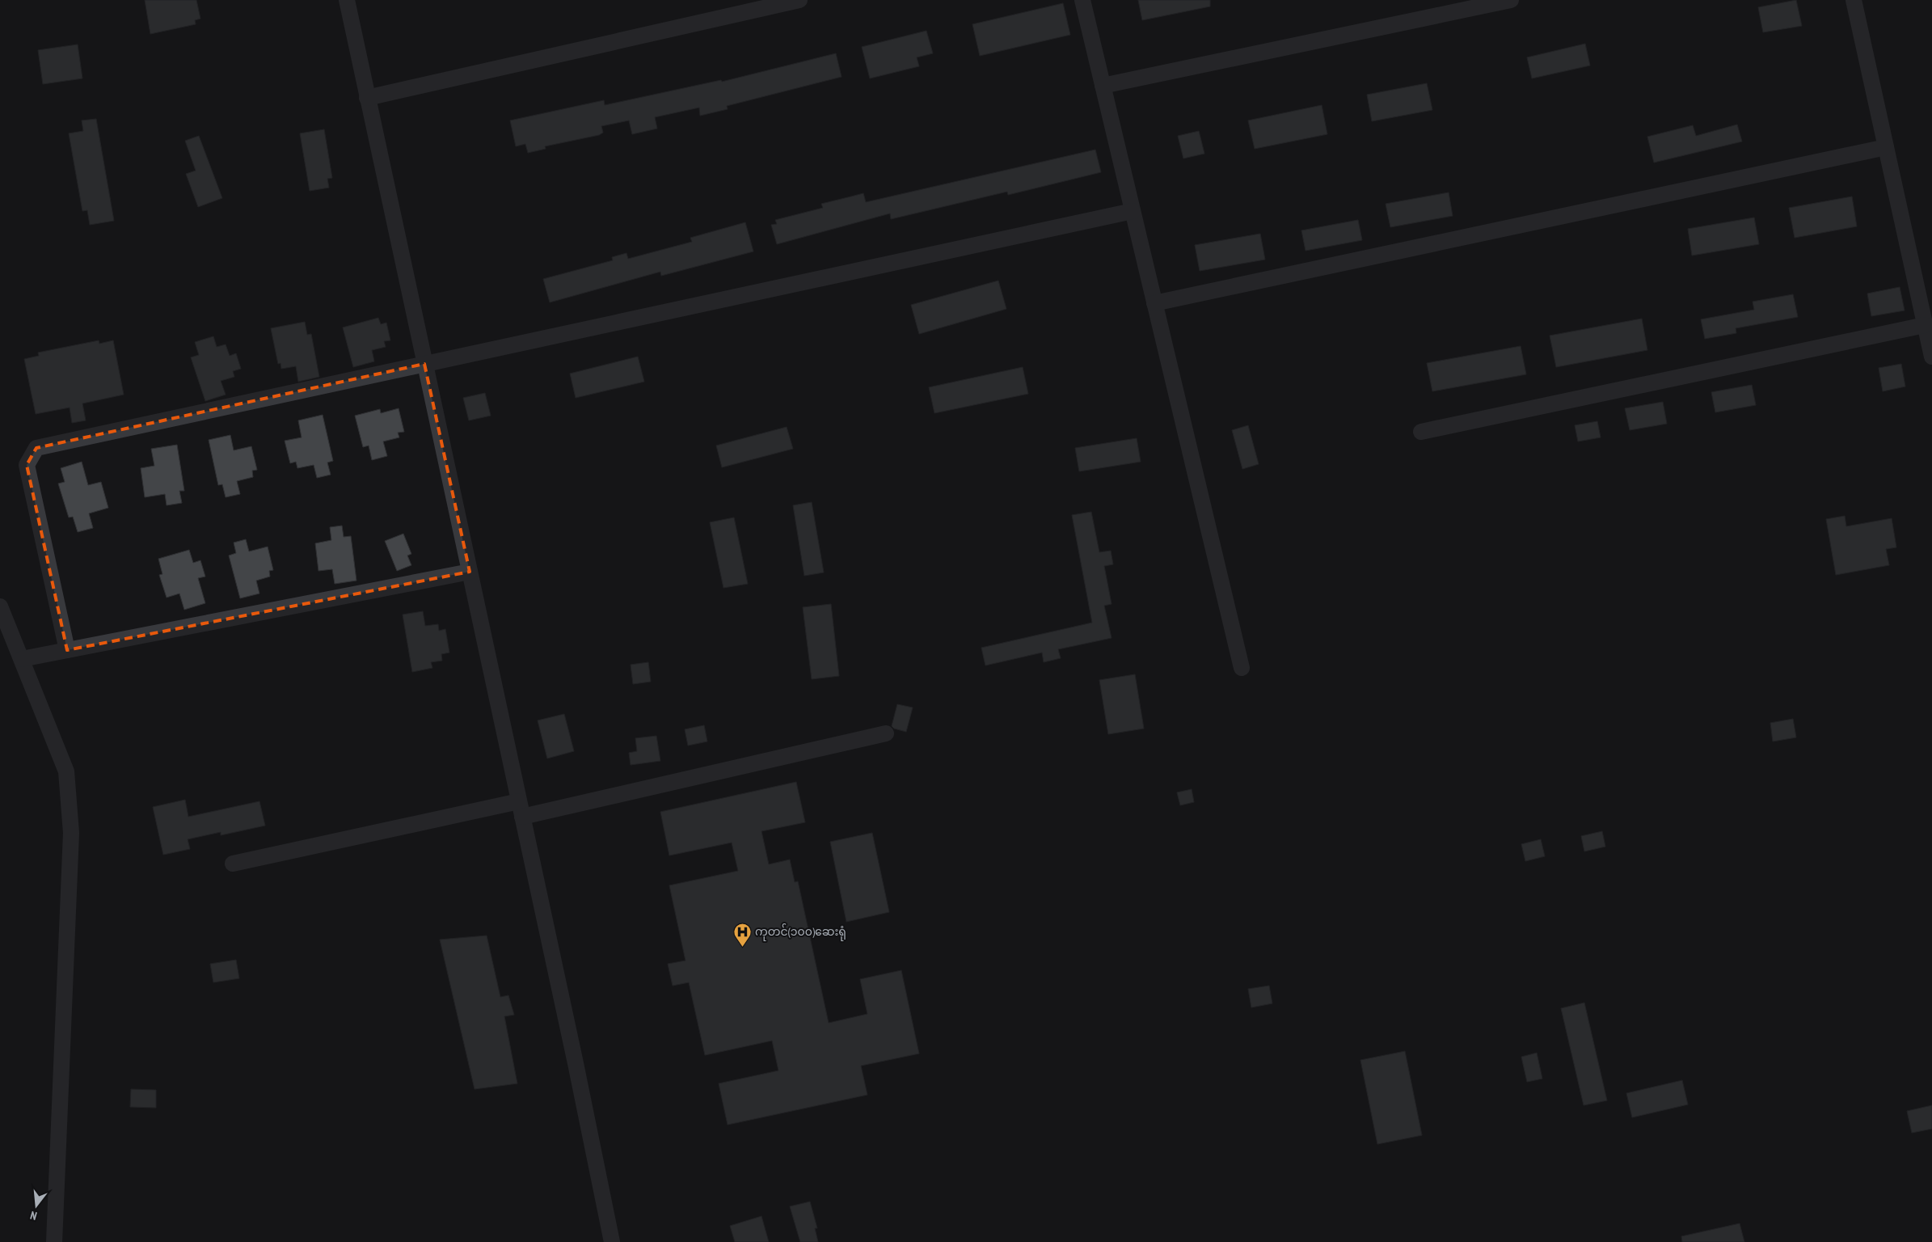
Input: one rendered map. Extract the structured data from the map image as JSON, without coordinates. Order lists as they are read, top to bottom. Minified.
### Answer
{"places":{"hospital":["ကုတင်(၁၀၀)ဆေးရုံ"]},"north":"bottom"}
